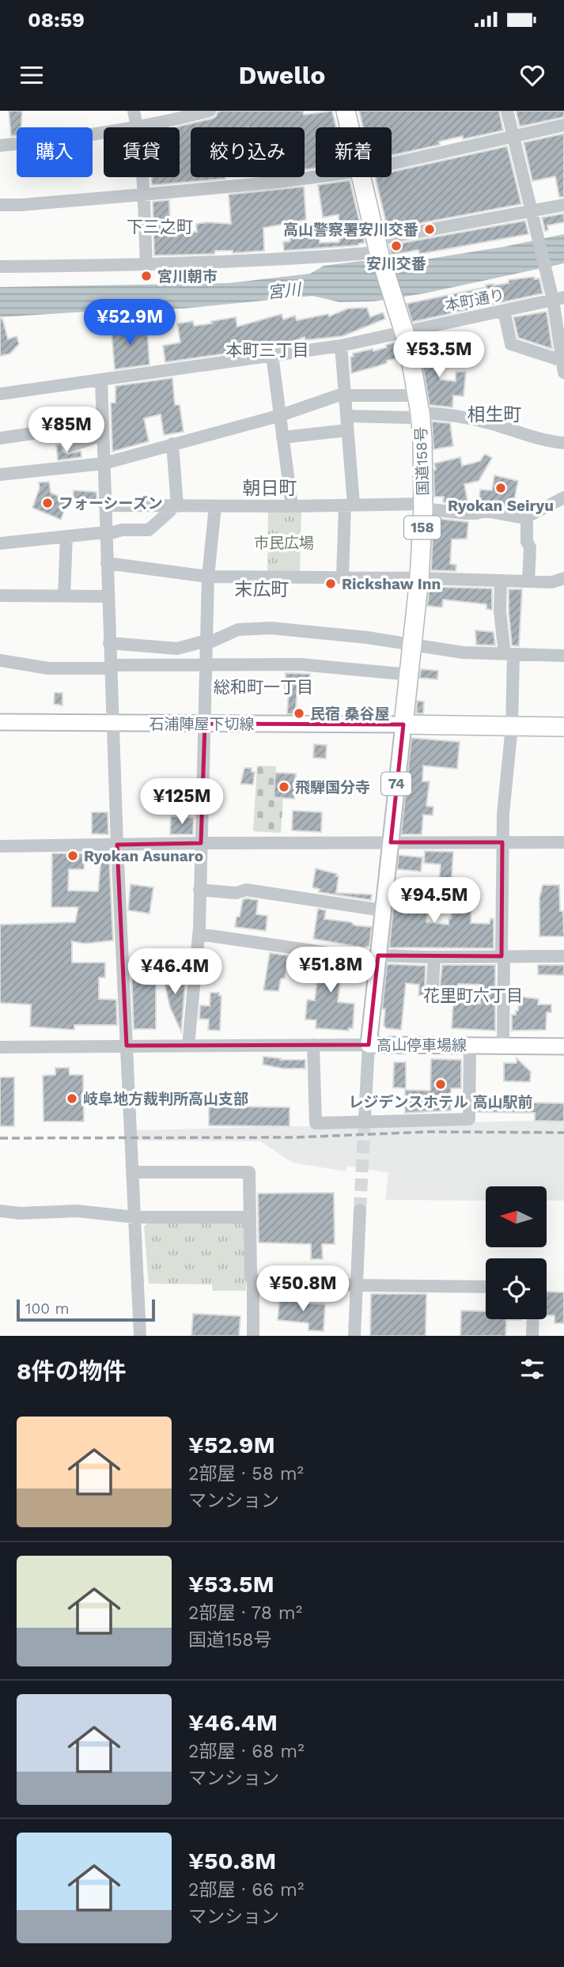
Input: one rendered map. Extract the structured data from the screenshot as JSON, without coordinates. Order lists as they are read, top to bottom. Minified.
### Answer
{"streets":{"highway":["国道158号","158"],"main road":["石浦陣屋下切線","74","高山停車場線"],"street":["本町通り"]},"crossings":[["本町通り","国道158号"],["国道158号","石浦陣屋下切線"],["国道158号","高山停車場線"],["石浦陣屋下切線","高山停車場線"]],"districts":["下三之町","本町三丁目","相生町","朝日町","末広町","総和町一丁目","花里町六丁目"],"water":["宮川"],"parks":["市民広場"],"places":["高山警察署安川交番","安川交番","宮川朝市","Ryokan Seiryu","フォーシーズン","Rickshaw Inn","民宿 桑谷屋","飛騨国分寺","Ryokan Asunaro","レジデンスホテル 高山駅前","岐阜地方裁判所高山支部"],"scale_bar":"100 m","north":"left","page":{"status":"08:59","header":"Dwello","chip":["購入","賃貸","絞り込み","新着"],"price":["¥52.9M","¥53.5M","¥85M","¥125M","¥94.5M","¥51.8M","¥46.4M","¥50.8M"],"scale":"100 m","heading":"8件の物件","list":[{"name":"¥52.9M","note":"2部屋 · 58 m² · マンション"},{"name":"¥53.5M","note":"2部屋 · 78 m² · 国道158号"},{"name":"¥46.4M","note":"2部屋 · 68 m² · マンション"},{"name":"¥50.8M","note":"2部屋 · 66 m² · マンション"}]}}
